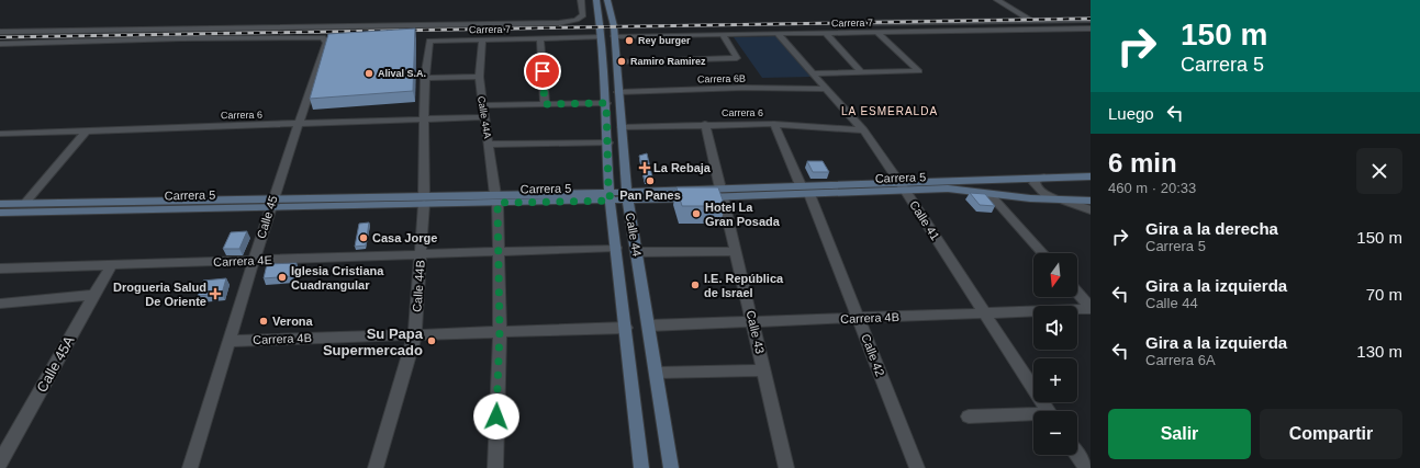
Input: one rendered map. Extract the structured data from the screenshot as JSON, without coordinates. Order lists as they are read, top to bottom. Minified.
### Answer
{"streets":{"main road":["Carrera 5","Calle 44"],"street":["Carrera 7","Carrera 6B","Carrera 6","Calle 44A","Calle 45","Calle 41","Carrera 4E","Calle 44B","Carrera 4B","Calle 43","Calle 42","Calle 45A"]},"crossings":[["Carrera 7","Calle 44A"],["Carrera 7","Calle 41"],["Carrera 7","Calle 44"],["Carrera 7","Calle 44B"],["Carrera 6B","Calle 41"],["Carrera 6B","Calle 44"],["Carrera 6","Calle 44A"],["Carrera 6","Calle 45"],["Carrera 6","Calle 41"],["Carrera 6","Calle 44"],["Carrera 6","Calle 44B"],["Carrera 6","Calle 43"],["Carrera 6","Calle 42"],["Calle 44A","Carrera 5"],["Calle 44A","Carrera 4E"],["Calle 44A","Carrera 4B"],["Carrera 5","Calle 45"],["Carrera 5","Calle 41"],["Carrera 5","Calle 44"],["Carrera 5","Calle 44B"],["Carrera 5","Calle 43"],["Carrera 5","Calle 42"],["Calle 45","Carrera 4E"],["Calle 45","Carrera 4B"],["Calle 41","Carrera 4B"],["Calle 44","Carrera 4E"],["Calle 44","Carrera 4B"],["Carrera 4E","Calle 44B"],["Carrera 4E","Calle 45A"],["Calle 44B","Carrera 4B"],["Carrera 4B","Calle 43"],["Carrera 4B","Calle 42"]],"districts":["LA ESMERALDA"],"places":{"other":["Rey burger","Ramiro Ramirez","Alival S.A.","Pan Panes","Hotel La Gran Posada","Casa Jorge","Iglesia Cristiana Cuadrangular","I.E. República de Israel","Verona","Su Papa Supermercado"],"health":["La Rebaja","Drogueria Salud De Oriente"]},"north":"bottom","page":{"turn":["150 m","Carrera 5"],"then":"Luego","heading":["6 min","460 m · 20:33"],"list":[{"name":"Gira a la derecha","note":"Carrera 5","value":"150 m"},{"name":"Gira a la izquierda","note":"Calle 44","value":"70 m"},{"name":"Gira a la izquierda","note":"Carrera 6A","value":"130 m"}],"map_buttons":["+","−"],"buttons":["Salir","Compartir"]}}
